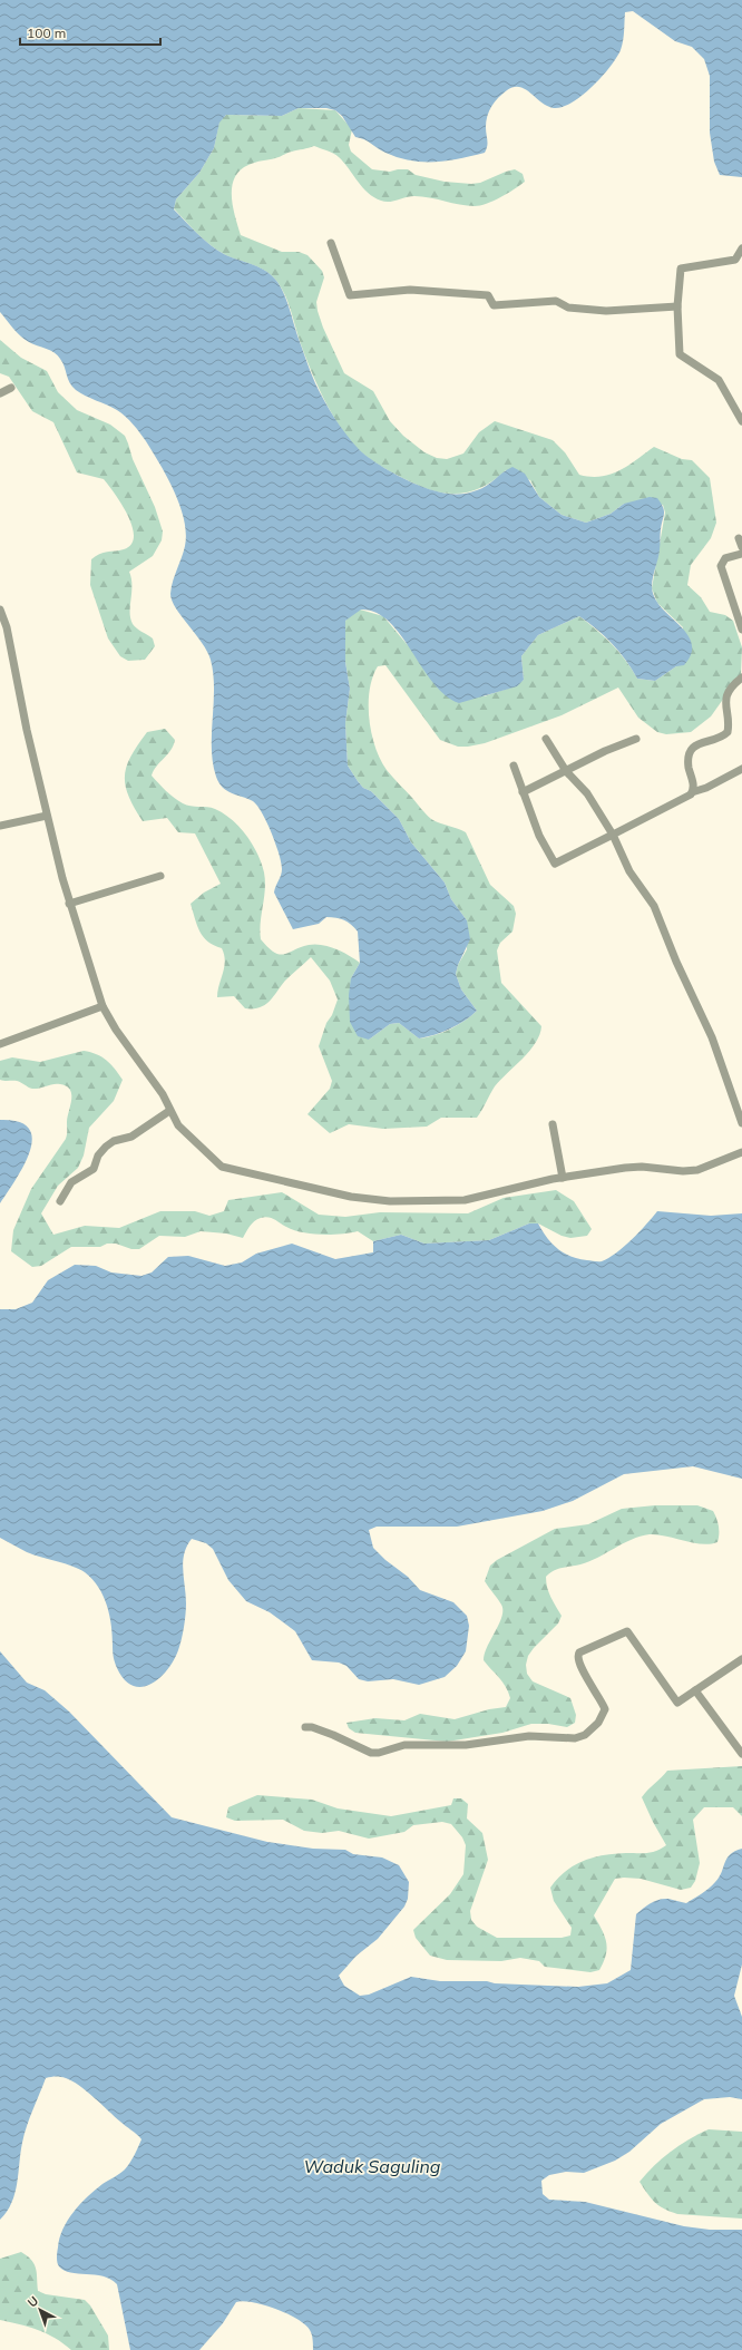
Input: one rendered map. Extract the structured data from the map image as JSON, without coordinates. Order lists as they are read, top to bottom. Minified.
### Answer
{"water":["Waduk Saguling"],"scale_bar":"100 m","north":"top left"}
